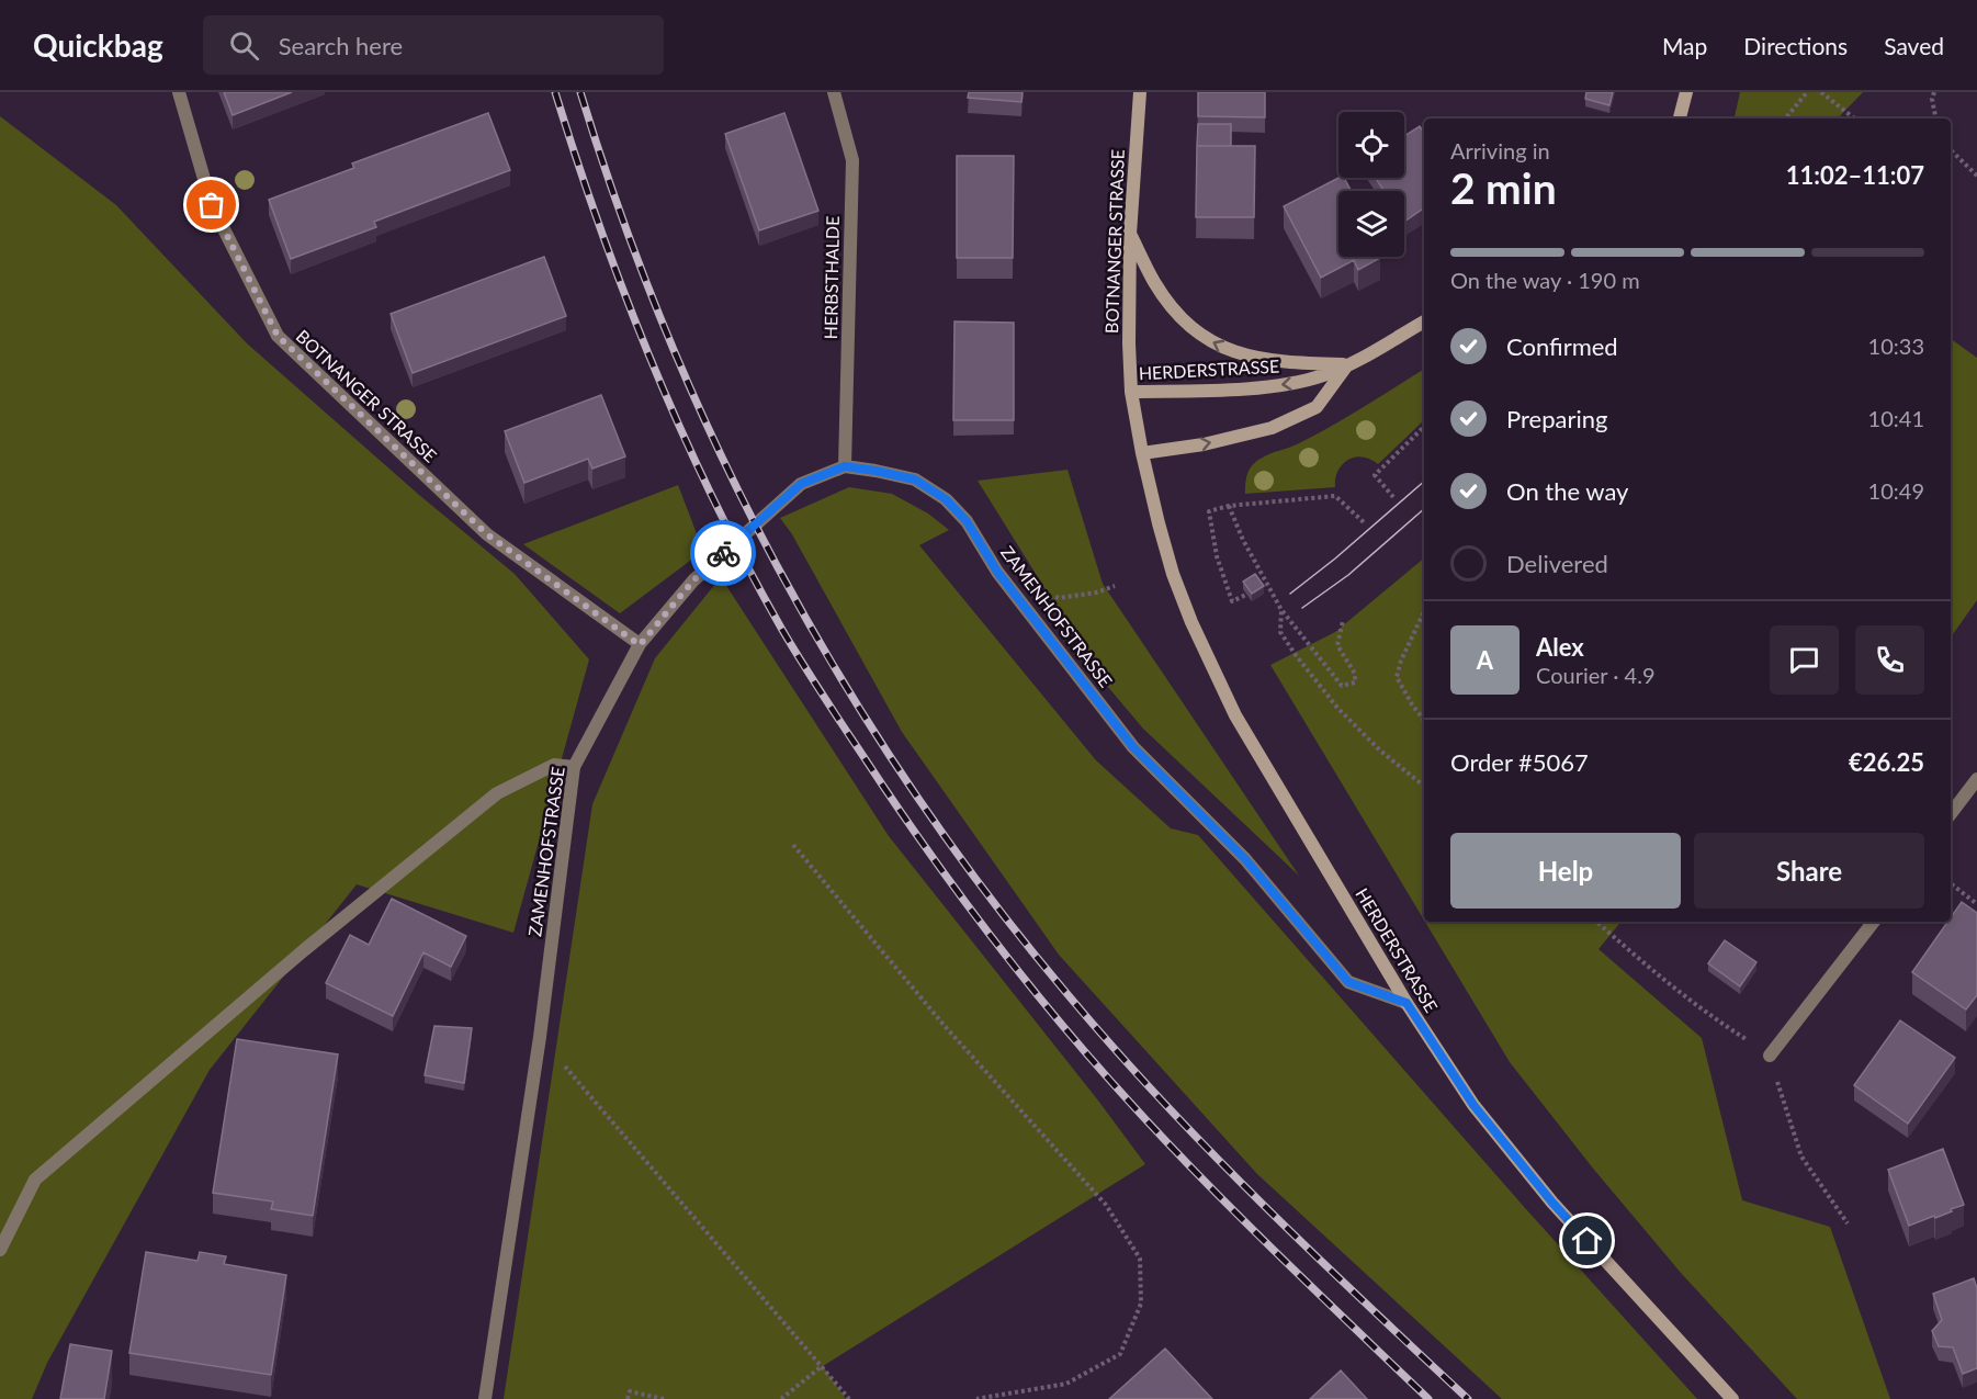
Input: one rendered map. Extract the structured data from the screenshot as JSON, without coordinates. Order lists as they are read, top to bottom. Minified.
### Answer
{"streets":{"main road":["BOTNANGER STRASSE","HERDERSTRASSE"],"street":["HERBSTHALDE","ZAMENHOFSTRASSE"]},"crossings":[["BOTNANGER STRASSE","HERDERSTRASSE"],["BOTNANGER STRASSE","ZAMENHOFSTRASSE"],["HERBSTHALDE","ZAMENHOFSTRASSE"],["HERDERSTRASSE","ZAMENHOFSTRASSE"]],"page":{"header":"Quickbag","search":"Search here","nav":["Map","Directions","Saved"],"heading":["2 min","Arriving in","11:02–11:07"],"panel":["Alex","Courier · 4.9","Order #5067","€26.25"],"bar":"On the way · 190 m","list":[["Confirmed","10:33"],["Preparing","10:41"],["On the way","10:49"],"Delivered"],"round":"A","buttons":["Help","Share"]}}
